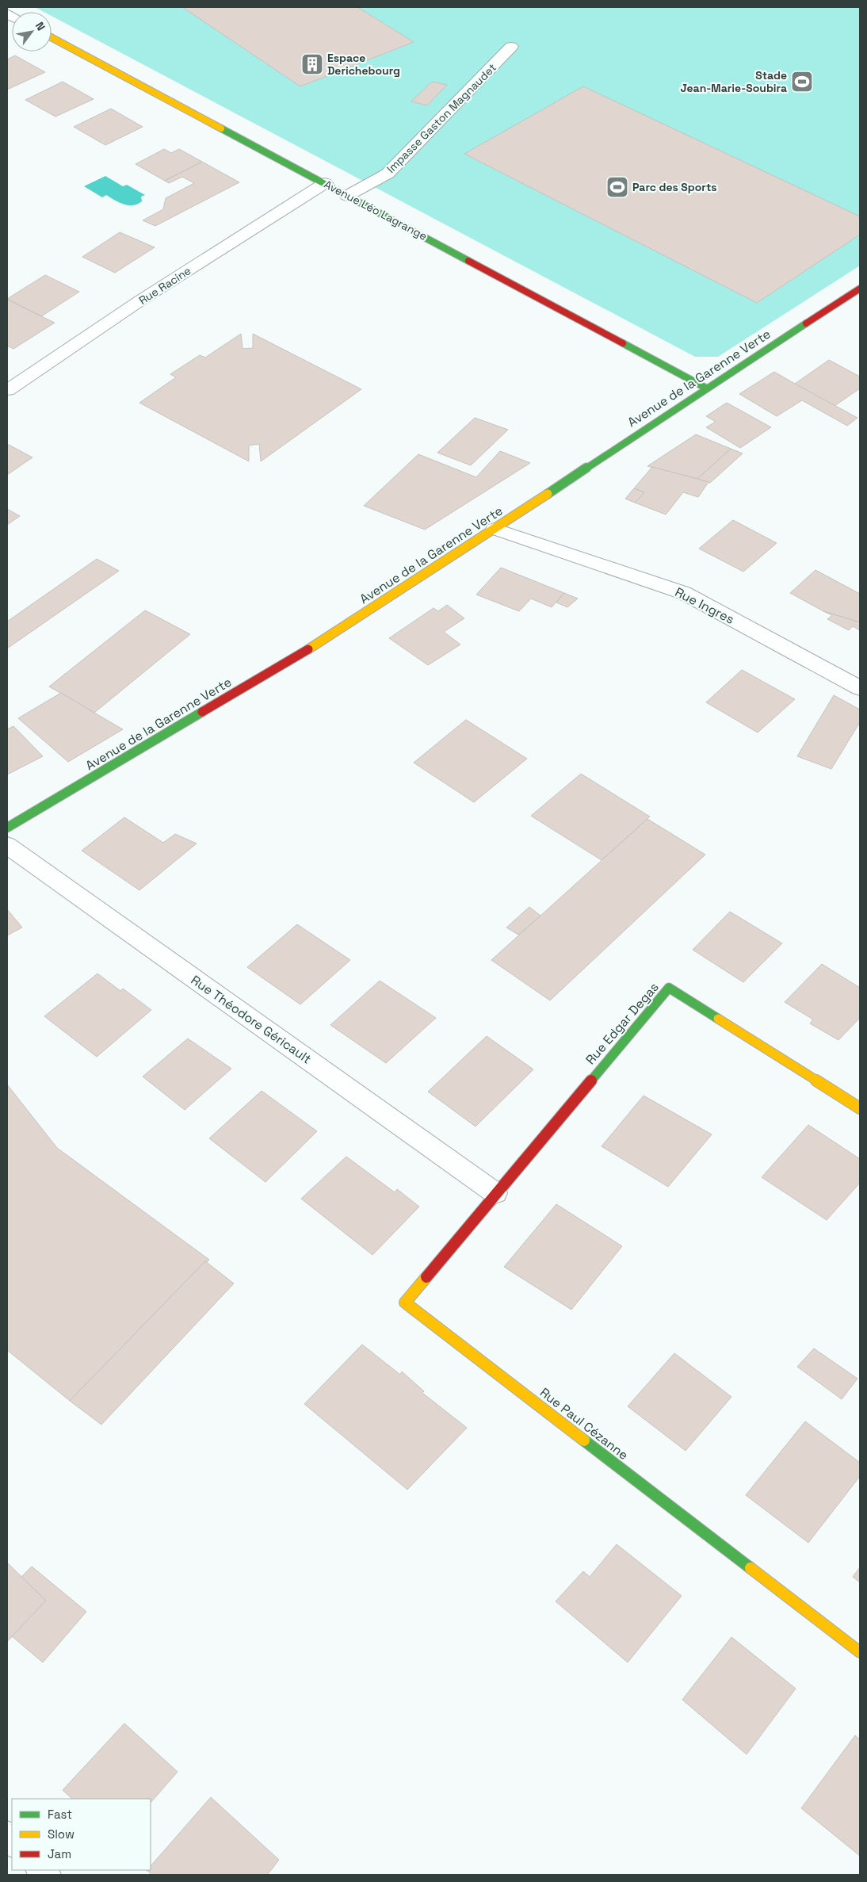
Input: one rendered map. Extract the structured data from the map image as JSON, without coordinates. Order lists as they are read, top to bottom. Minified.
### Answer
{"streets":{"street":["Impasse Gaston Magnaudet","Avenue Léo Lagrange","Rue Racine","Avenue de la Garenne Verte","Rue Ingres","Rue Théodore Géricault","Rue Edgar Degas","Rue Paul Cézanne"]},"crossings":[["Impasse Gaston Magnaudet","Avenue Léo Lagrange"],["Avenue Léo Lagrange","Rue Racine"],["Avenue Léo Lagrange","Avenue de la Garenne Verte"],["Avenue de la Garenne Verte","Rue Ingres"],["Rue Théodore Géricault","Rue Edgar Degas"],["Rue Théodore Géricault","Rue Paul Cézanne"],["Rue Edgar Degas","Rue Paul Cézanne"]],"places":{"building":["Espace Derichebourg"],"sports":["Stade Jean-Marie-Soubira","Parc des Sports"]},"legend":["Fast","Slow","Jam"],"north":"top right"}
